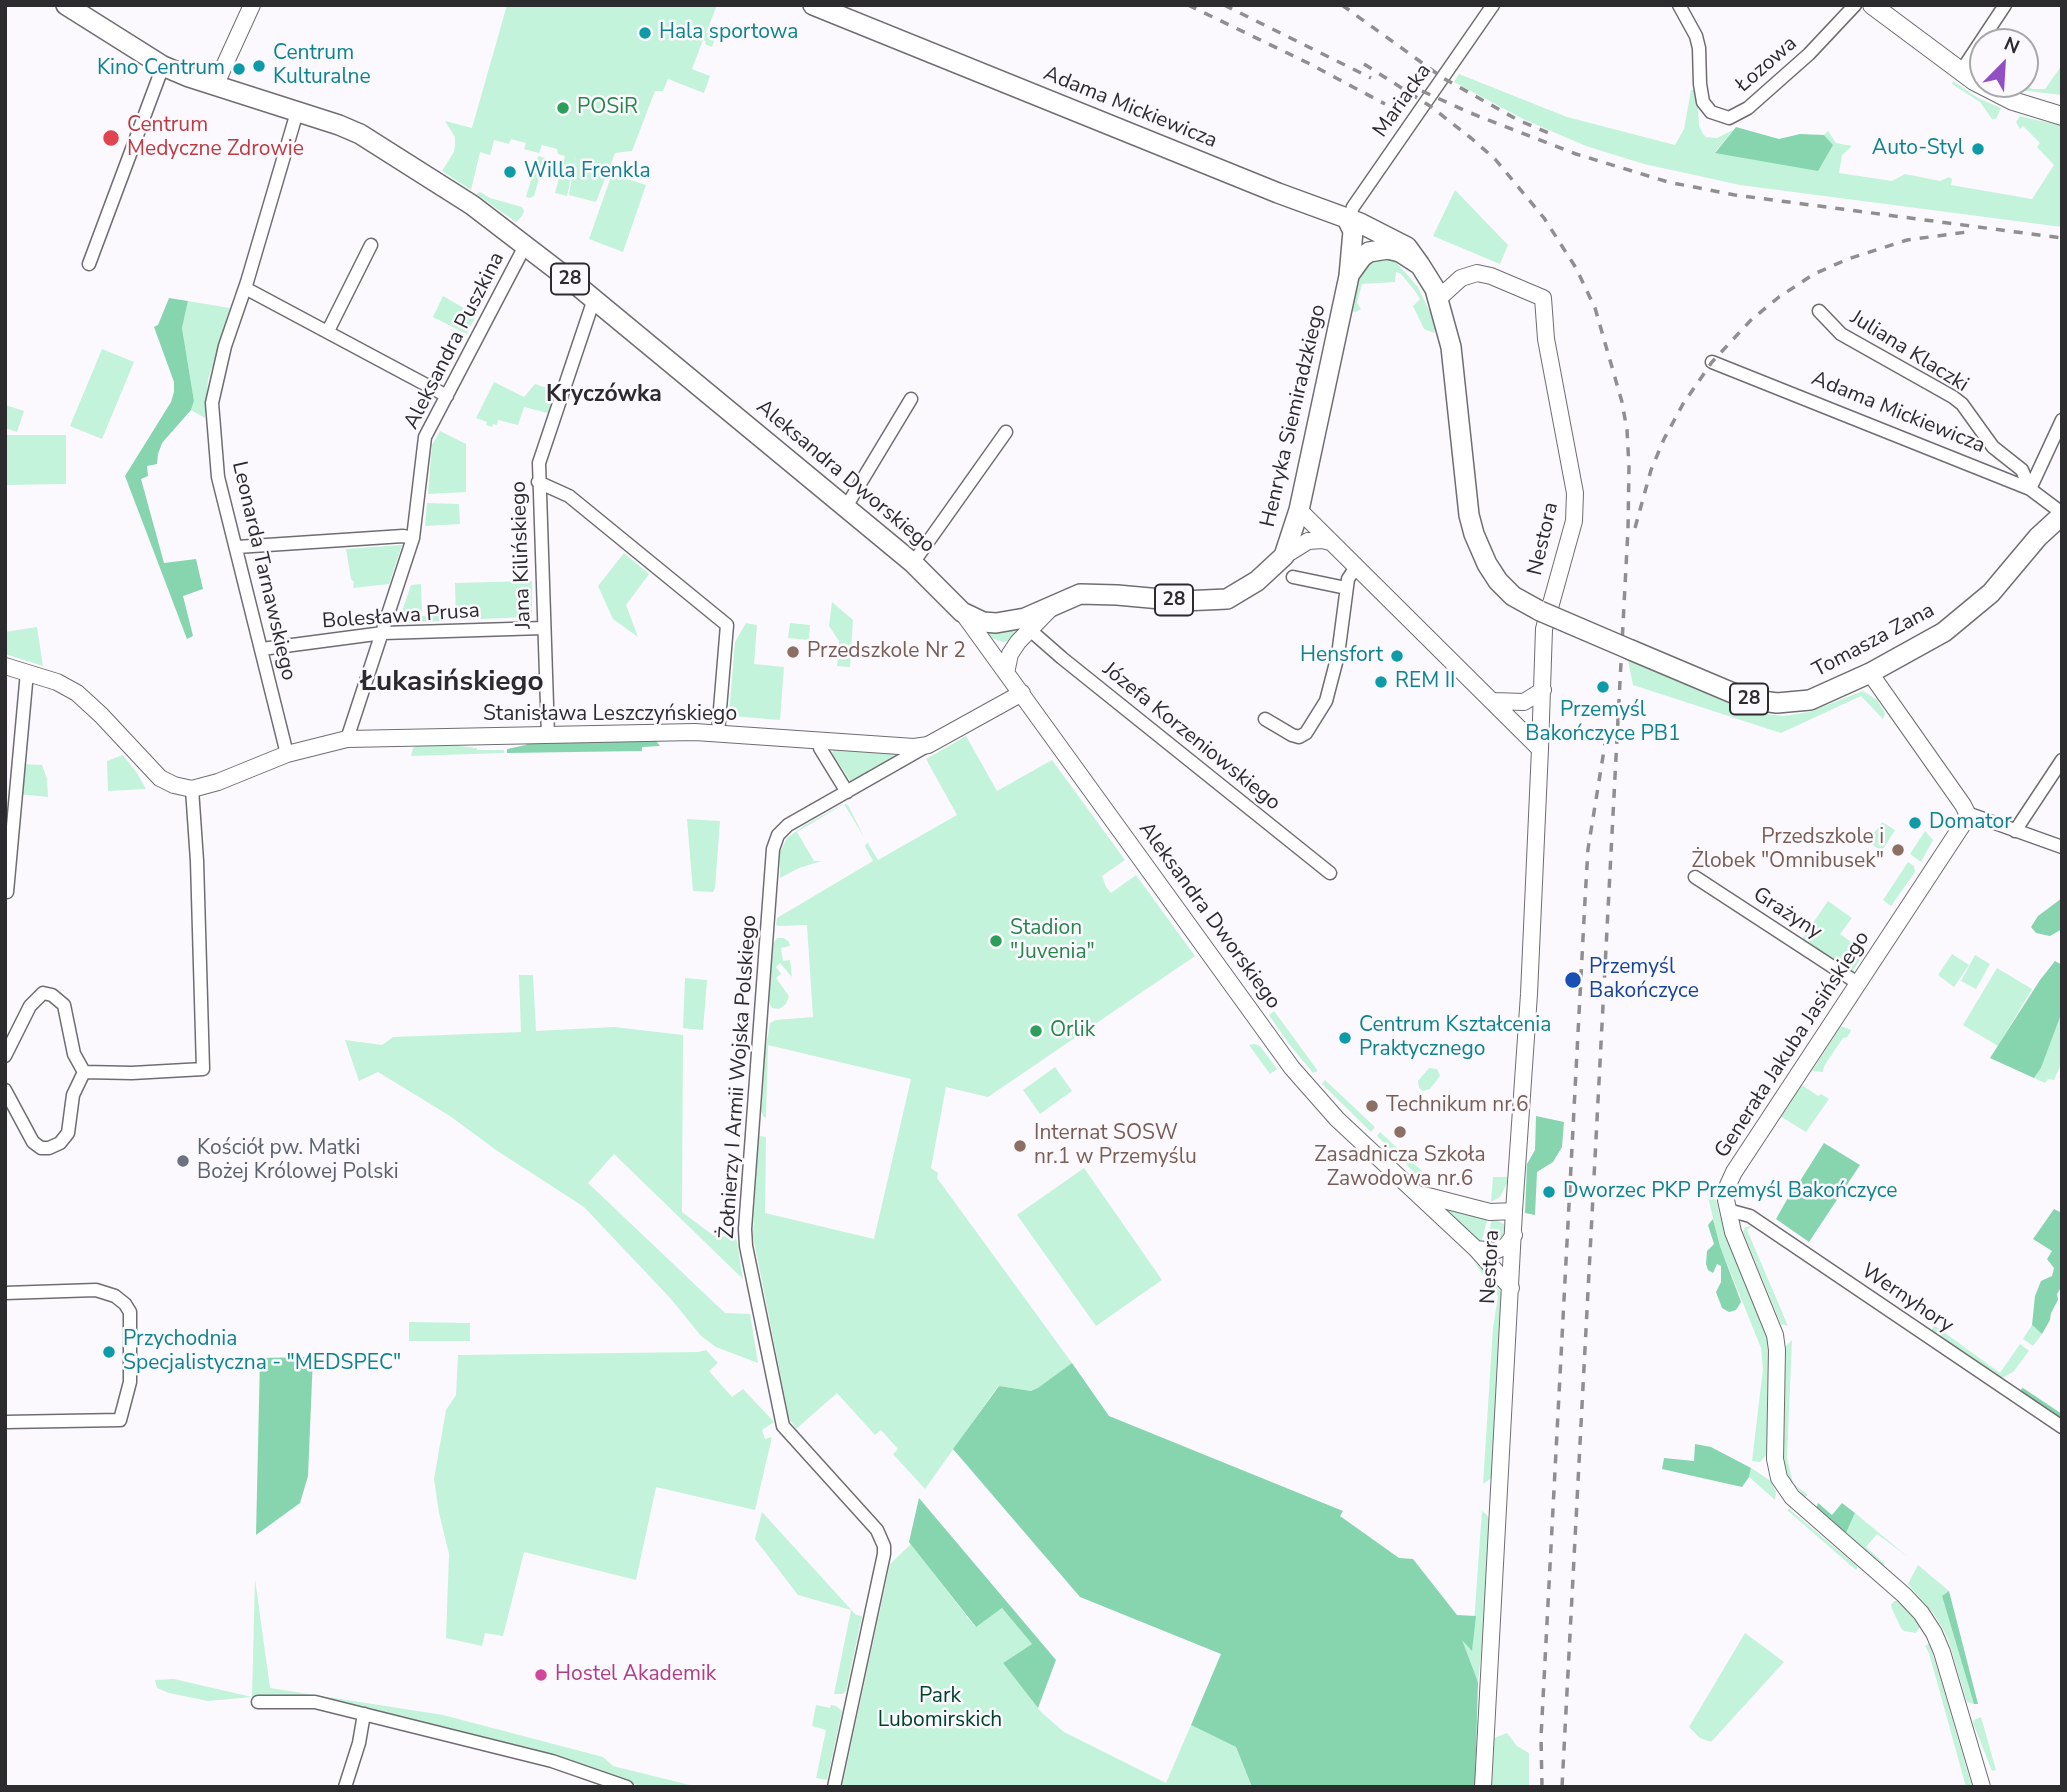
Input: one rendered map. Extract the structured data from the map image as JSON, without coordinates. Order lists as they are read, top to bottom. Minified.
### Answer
{"streets":{"main road":["Adama Mickiewicza","28","Henryka Siemiradzkiego","Aleksandra Dworskiego","Tomasza Zana"],"street":["Łozowa","Mariacka","Aleksandra Puszkina","Juliana Klaczki","Nestora","Jana Kilińskiego","Leonarda Tarnawskiego","Bolesława Prusa","Stanisława Leszczyńskiego","Józefa Korzeniowskiego","Grażyny","Generała Jakuba Jasińskiego","Żołnierzy I Armii Wojska Polskiego","Wernyhory"]},"crossings":[["Mariacka","Adama Mickiewicza"],["Mariacka","Henryka Siemiradzkiego"],["Adama Mickiewicza","28"],["Adama Mickiewicza","Juliana Klaczki"],["Adama Mickiewicza","Henryka Siemiradzkiego"],["Adama Mickiewicza","Tomasza Zana"],["28","Nestora"],["28","Tomasza Zana"],["Aleksandra Puszkina","Aleksandra Dworskiego"],["Aleksandra Puszkina","Bolesława Prusa"],["Aleksandra Puszkina","Stanisława Leszczyńskiego"],["Henryka Siemiradzkiego","Aleksandra Dworskiego"],["Aleksandra Dworskiego","Nestora"],["Aleksandra Dworskiego","Jana Kilińskiego"],["Aleksandra Dworskiego","Leonarda Tarnawskiego"],["Aleksandra Dworskiego","Stanisława Leszczyńskiego"],["Nestora","Tomasza Zana"],["Jana Kilińskiego","Bolesława Prusa"],["Jana Kilińskiego","Stanisława Leszczyńskiego"],["Leonarda Tarnawskiego","Bolesława Prusa"],["Leonarda Tarnawskiego","Stanisława Leszczyńskiego"],["Stanisława Leszczyńskiego","Żołnierzy I Armii Wojska Polskiego"],["Grażyny","Generała Jakuba Jasińskiego"],["Generała Jakuba Jasińskiego","Wernyhory"]],"districts":["Kryczówka","Łukasińskiego"],"parks":["Park Lubomirskich"],"places":["Hala sportowa","Centrum Kulturalne","Kino Centrum","POSiR","Centrum Medyczne Zdrowie","Auto-Styl","Willa Frenkla","Przedszkole Nr 2","Hensfort","REM II","Przemyśl Bakończyce PB1","Domator","Przedszkole i Żlobek \"Omnibusek\"","Stadion \"Juvenia\"","Przemyśl Bakończyce","Orlik","Centrum Kształcenia Praktycznego","Technikum nr.6","Zasadnicza Szkoła Zawodowa nr.6","Internat SOSW nr.1 w Przemyślu","Kościół pw. Matki Bożej Królowej Polski","Dworzec PKP Przemyśl Bakończyce","Przychodnia Specjalistyczna - \"MEDSPEC\"","Hostel Akademik"],"north":"top right"}
